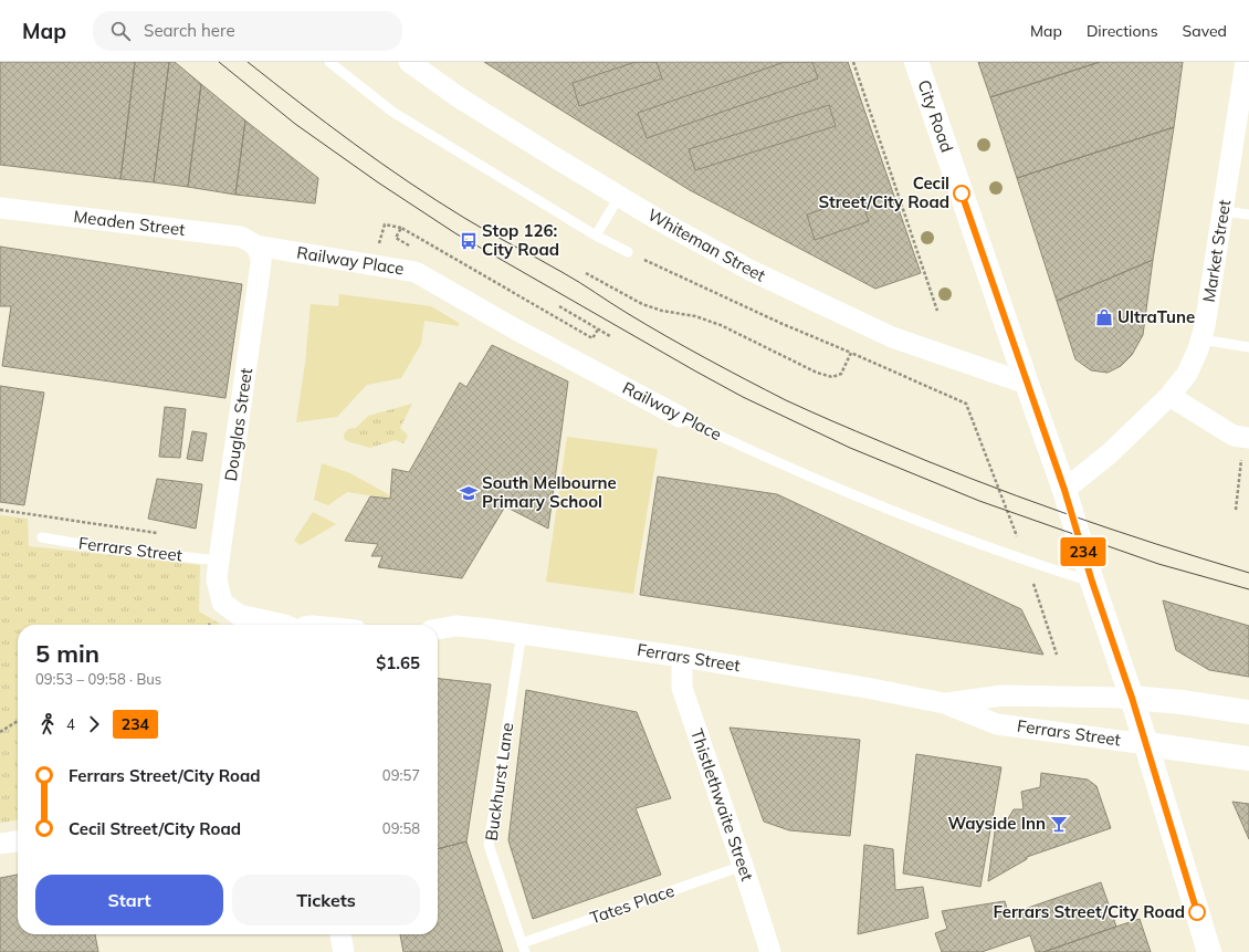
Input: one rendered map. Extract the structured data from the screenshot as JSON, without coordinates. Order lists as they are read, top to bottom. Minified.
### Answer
{"streets":{"main road":["City Road","Ferrars Street"],"street":["Meaden Street","Whiteman Street","Market Street","Railway Place","Douglas Street","Thistlethwaite Street"],"lane":["Buckhurst Lane","Tates Place"]},"crossings":[["City Road","Whiteman Street"],["City Road","Market Street"],["City Road","Railway Place"],["City Road","Ferrars Street"],["Meaden Street","Railway Place"],["Meaden Street","Douglas Street"],["Railway Place","Douglas Street"],["Douglas Street","Ferrars Street"],["Ferrars Street","Buckhurst Lane"],["Ferrars Street","Thistlethwaite Street"],["Buckhurst Lane","Tates Place"],["Thistlethwaite Street","Tates Place"]],"places":{"other":["Cecil Street/City Road","Ferrars Street/City Road"],"bus stop":["Stop 126: City Road"],"shop":["UltraTune"],"school or university":["South Melbourne Primary School"],"bar":["Wayside Inn"]},"lines":["bus line 234"],"page":{"header":"Map","search":"Search here","nav":["Map","Directions","Saved"],"on_map":"234","heading":["5 min","09:53 – 09:58 · Bus","$1.65"],"legs":["4","234"],"list":[{"name":"Ferrars Street/City Road","value":"09:57"},{"name":"Cecil Street/City Road","value":"09:58"}],"buttons":["Start","Tickets"]}}
